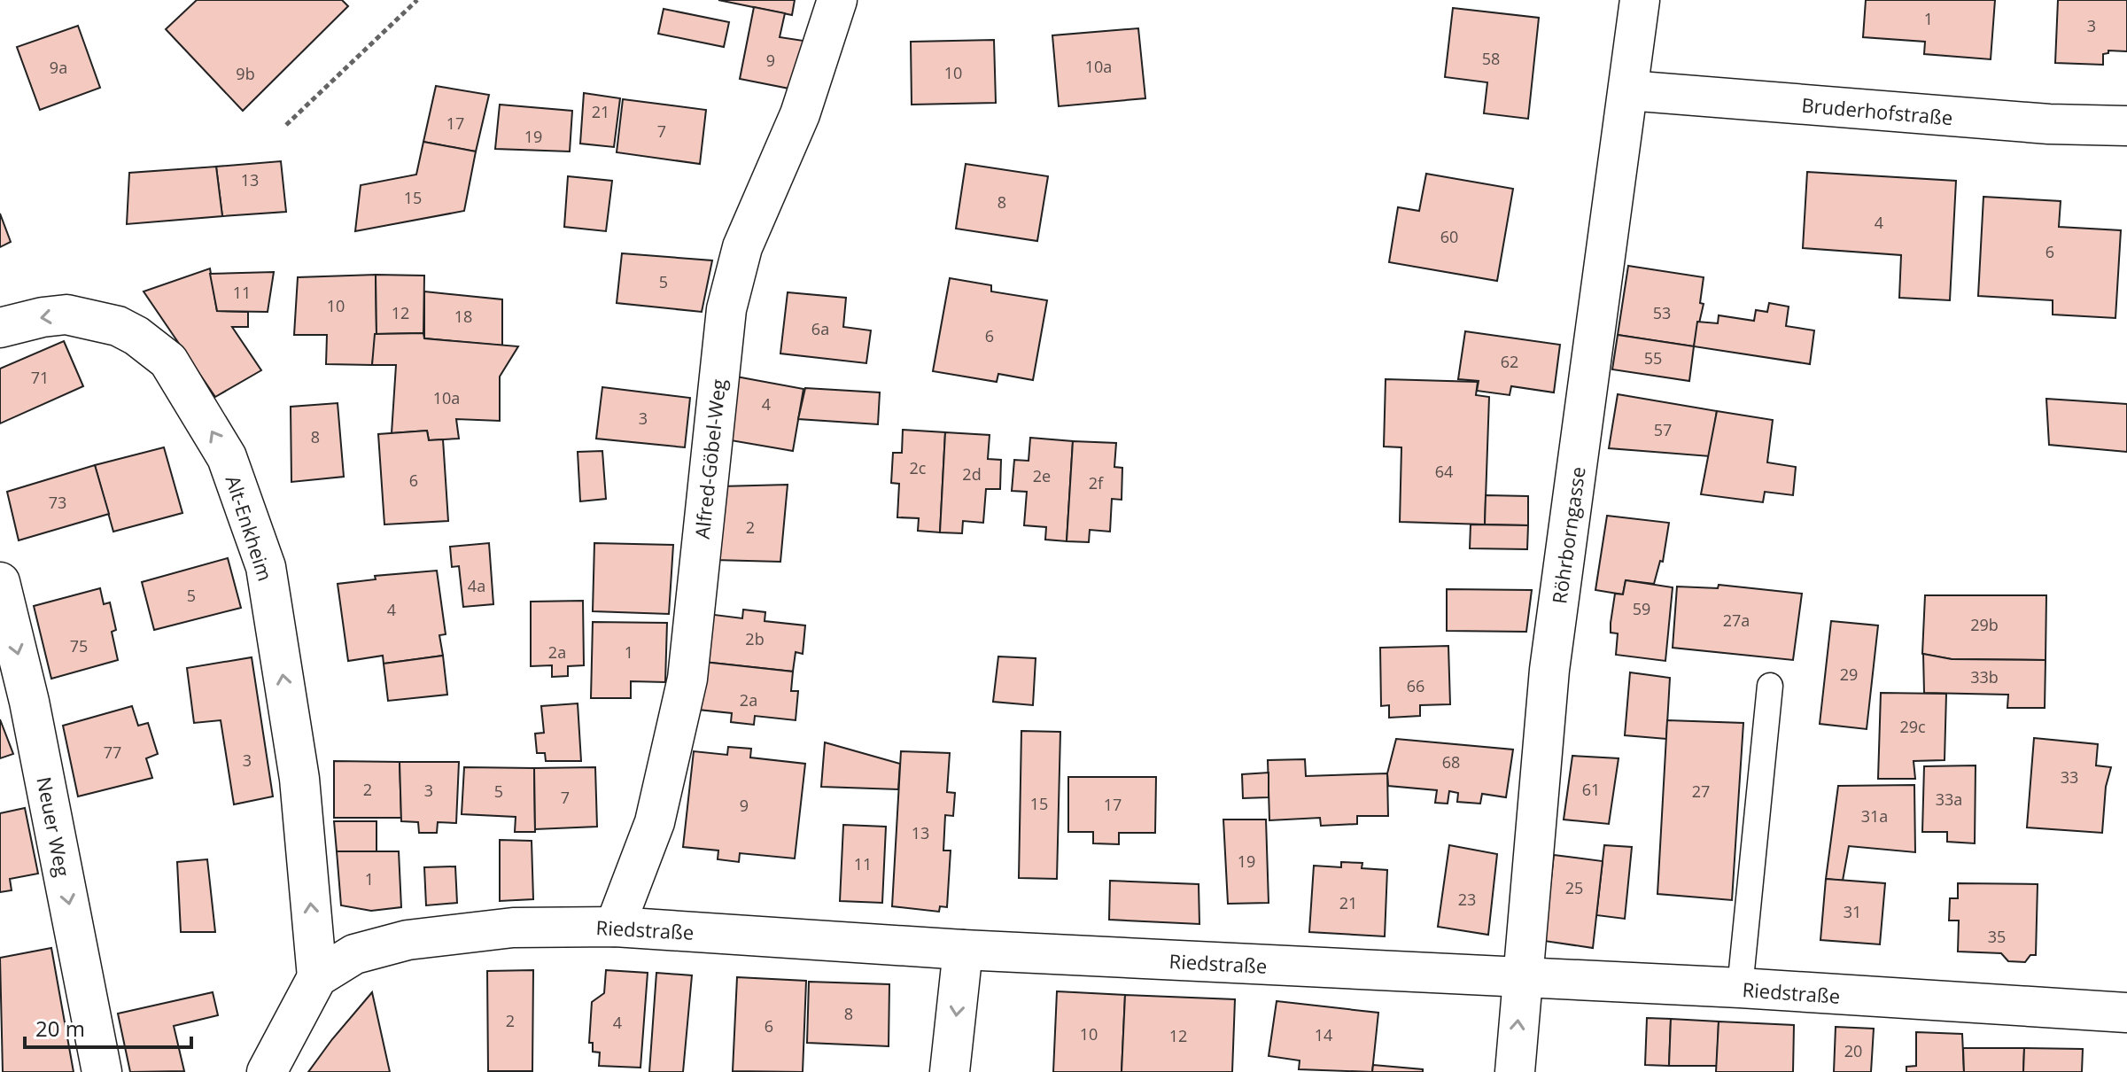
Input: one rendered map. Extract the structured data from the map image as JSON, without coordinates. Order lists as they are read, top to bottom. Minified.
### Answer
{"streets":{"street":["Bruderhofstraße","Alfred-Göbel-Weg","Alt-Enkheim","Röhrborngasse","Neuer Weg","Riedstraße"]},"crossings":[["Bruderhofstraße","Röhrborngasse"],["Alfred-Göbel-Weg","Riedstraße"],["Alt-Enkheim","Riedstraße"],["Röhrborngasse","Riedstraße"]],"one_way":["Alt-Enkheim","Neuer Weg"],"house_numbers":["1","3","58","9","10a","9a","10","9b","21","17","7","19","13","15","8","4","60","6","5","11","10","12","53","18","6a","6","55","62","71","10a","4","3","57","8","2c","64","2d","2e","6","2f","73","2","4a","5","59","4","27a","29b","2b","75","2a","1","29","33b","66","2a","29c","77","3","68","33","2","61","3","5","27","7","33a","15","17","9","31a","13","19","11","1","25","23","21","31","35","8","2","4","6","10","14","12","20"],"scale_bar":"20 m"}
